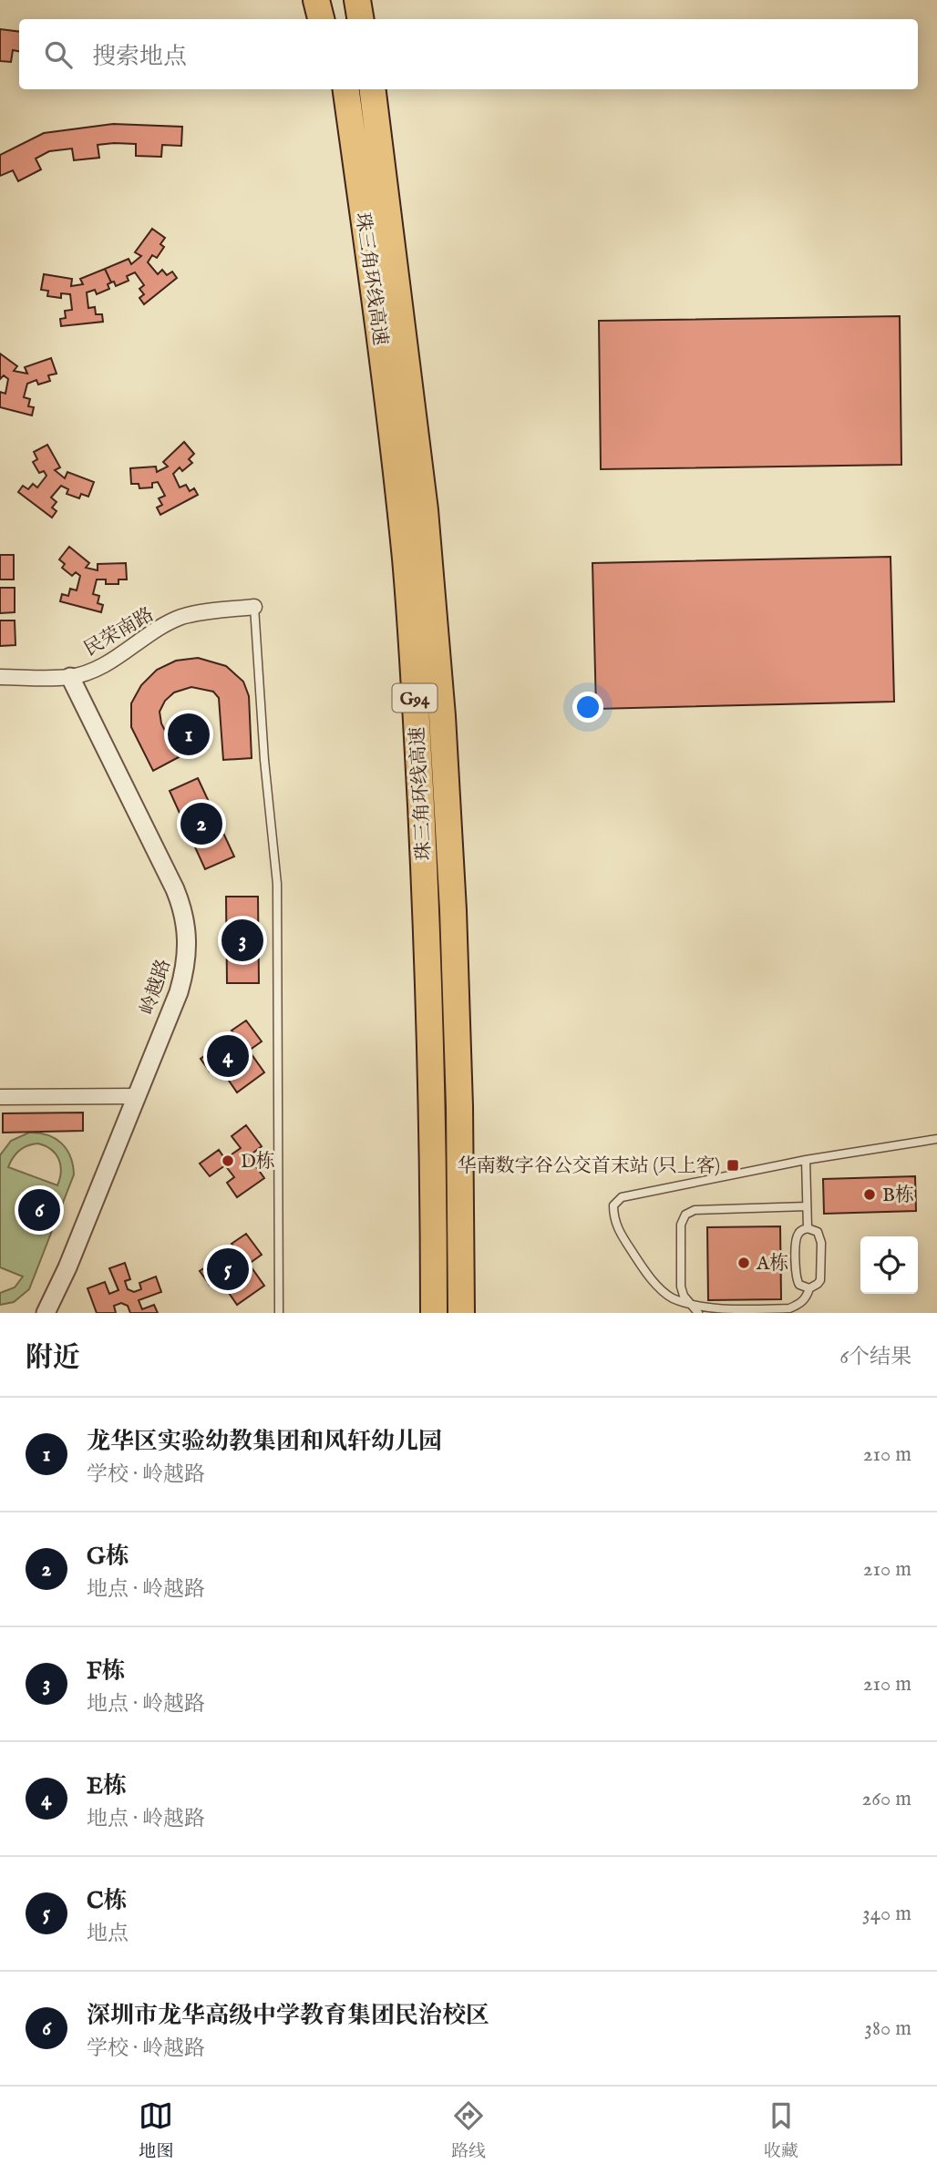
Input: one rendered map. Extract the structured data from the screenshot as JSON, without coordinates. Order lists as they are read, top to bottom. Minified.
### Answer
{"streets":{"highway":["珠三角环线高速","G94"],"street":["民荣南路","岭越路"]},"crossings":[["民荣南路","岭越路"]],"places":{"other":["D栋","B栋","A栋"],"transit":["华南数字谷公交首末站 (只上客)"]},"page":{"search":"搜索地点","pins":["1","2","3","4","6","5"],"heading":["附近","6个结果"],"list":[{"mark":"1","name":"龙华区实验幼教集团和风轩幼儿园","note":"学校 · 岭越路","value":"210 m"},{"mark":"2","name":"G栋","note":"地点 · 岭越路","value":"210 m"},{"mark":"3","name":"F栋","note":"地点 · 岭越路","value":"210 m"},{"mark":"4","name":"E栋","note":"地点 · 岭越路","value":"260 m"},{"mark":"5","name":"C栋","note":"地点","value":"340 m"},{"mark":"6","name":"深圳市龙华高级中学教育集团民治校区","note":"学校 · 岭越路","value":"380 m"}],"nav":["地图","路线","收藏"]}}
